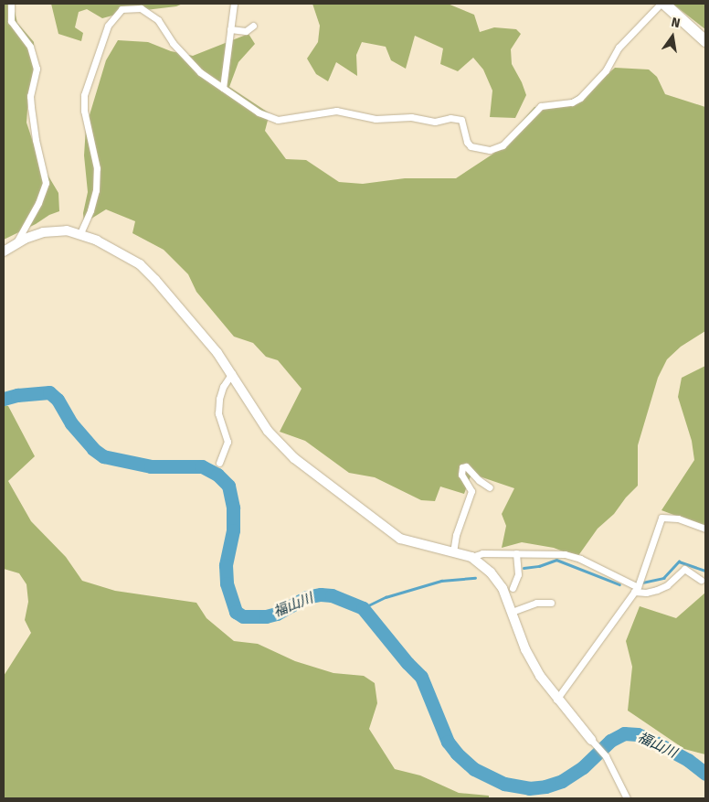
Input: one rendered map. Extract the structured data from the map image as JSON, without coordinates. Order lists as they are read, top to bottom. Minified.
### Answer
{"water":["福山川"],"north":"top"}
